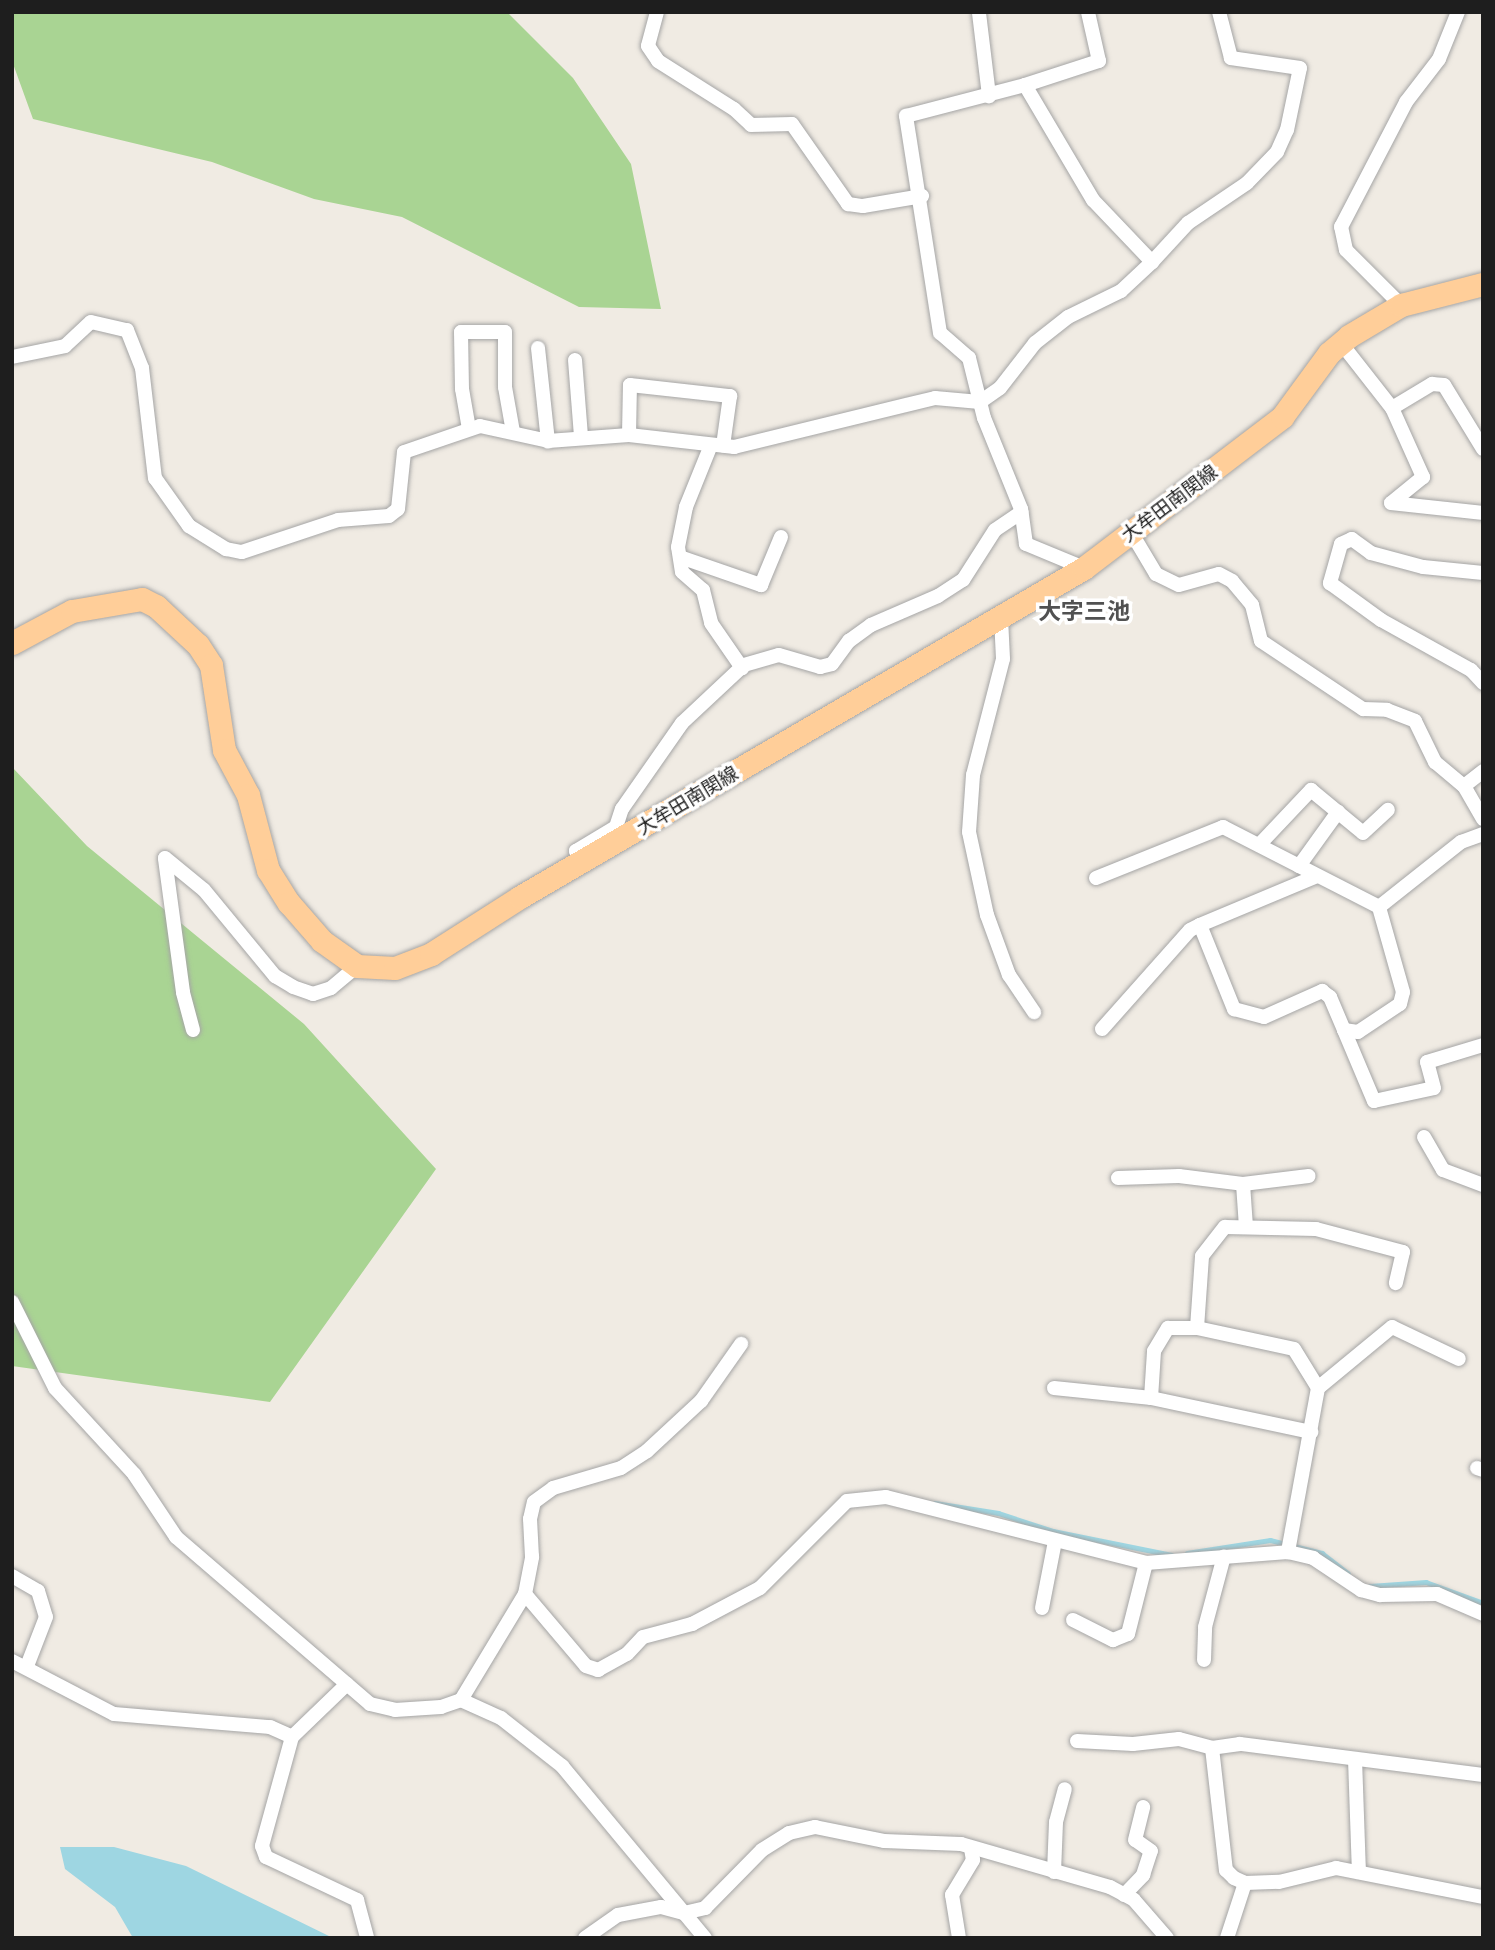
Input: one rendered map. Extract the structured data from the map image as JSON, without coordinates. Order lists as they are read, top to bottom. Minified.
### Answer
{"streets":{"main road":["大牟田南関線"]},"districts":["大字三池"]}
